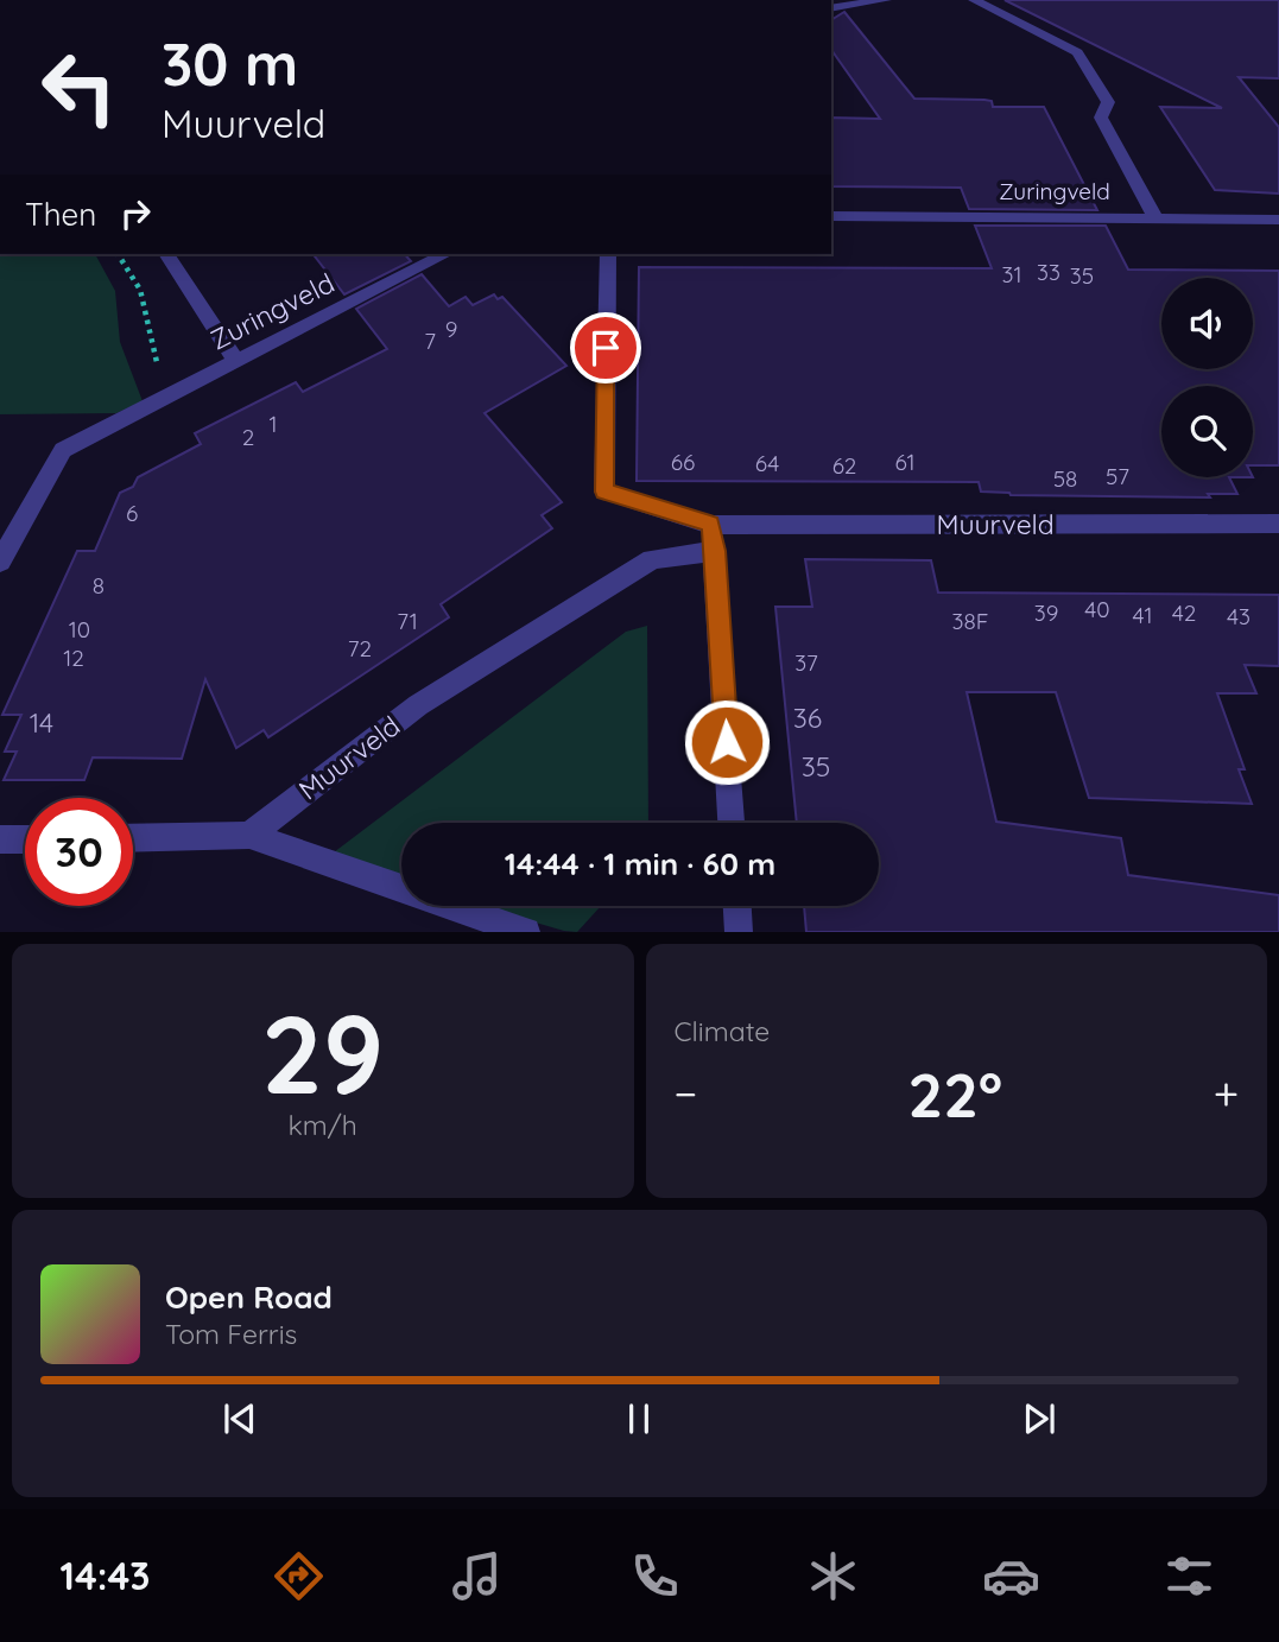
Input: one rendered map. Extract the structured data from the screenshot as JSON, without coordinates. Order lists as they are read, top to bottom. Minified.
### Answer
{"streets":{"street":["Zuringveld","Muurveld"]},"house_numbers":["33","31","35","9","7","1","2","66","61","64","62","57","58","6","8","40","39","42","41","43","71","38F","10","72","12","37","36","14","35"],"page":{"turn":["30 m","Muurveld"],"then":"Then","limit":"30","trip":"14:44 · 1 min · 60 m","tile":[["29","km/h"],"Climate"],"heat":["−","22°","+"],"song":["Open Road","Tom Ferris"],"tabs":"14:43"}}
